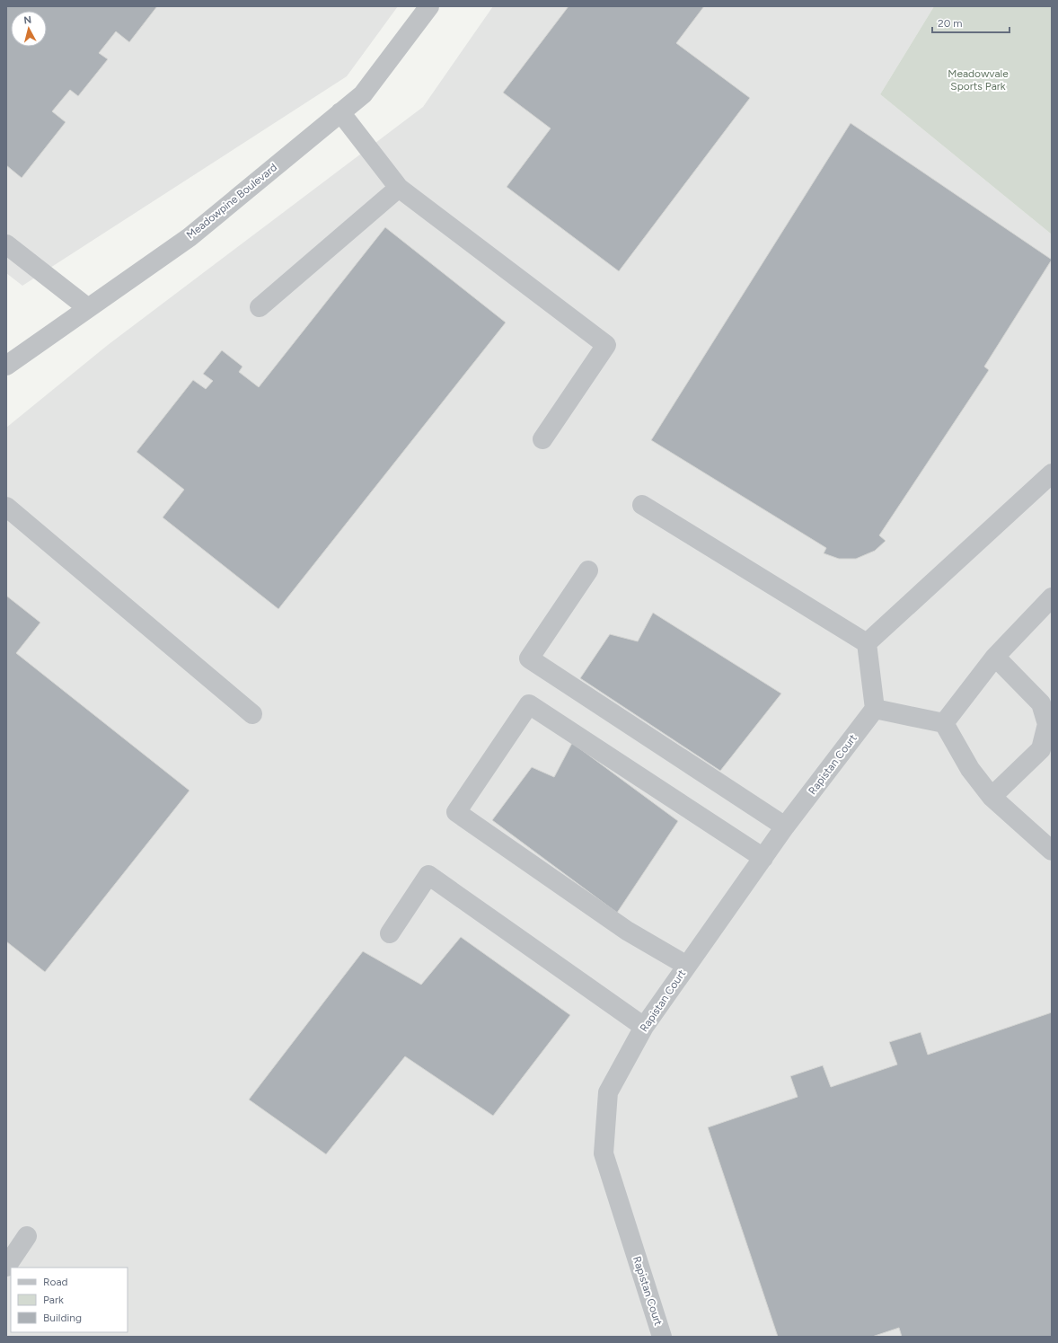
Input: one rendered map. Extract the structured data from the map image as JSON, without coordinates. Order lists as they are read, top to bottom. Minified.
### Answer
{"streets":{"street":["Meadowpine Boulevard","Rapistan Court"]},"parks":["Meadowvale Sports Park"],"legend":["Road","Park","Building"],"scale_bar":"20 m","north":"top"}
